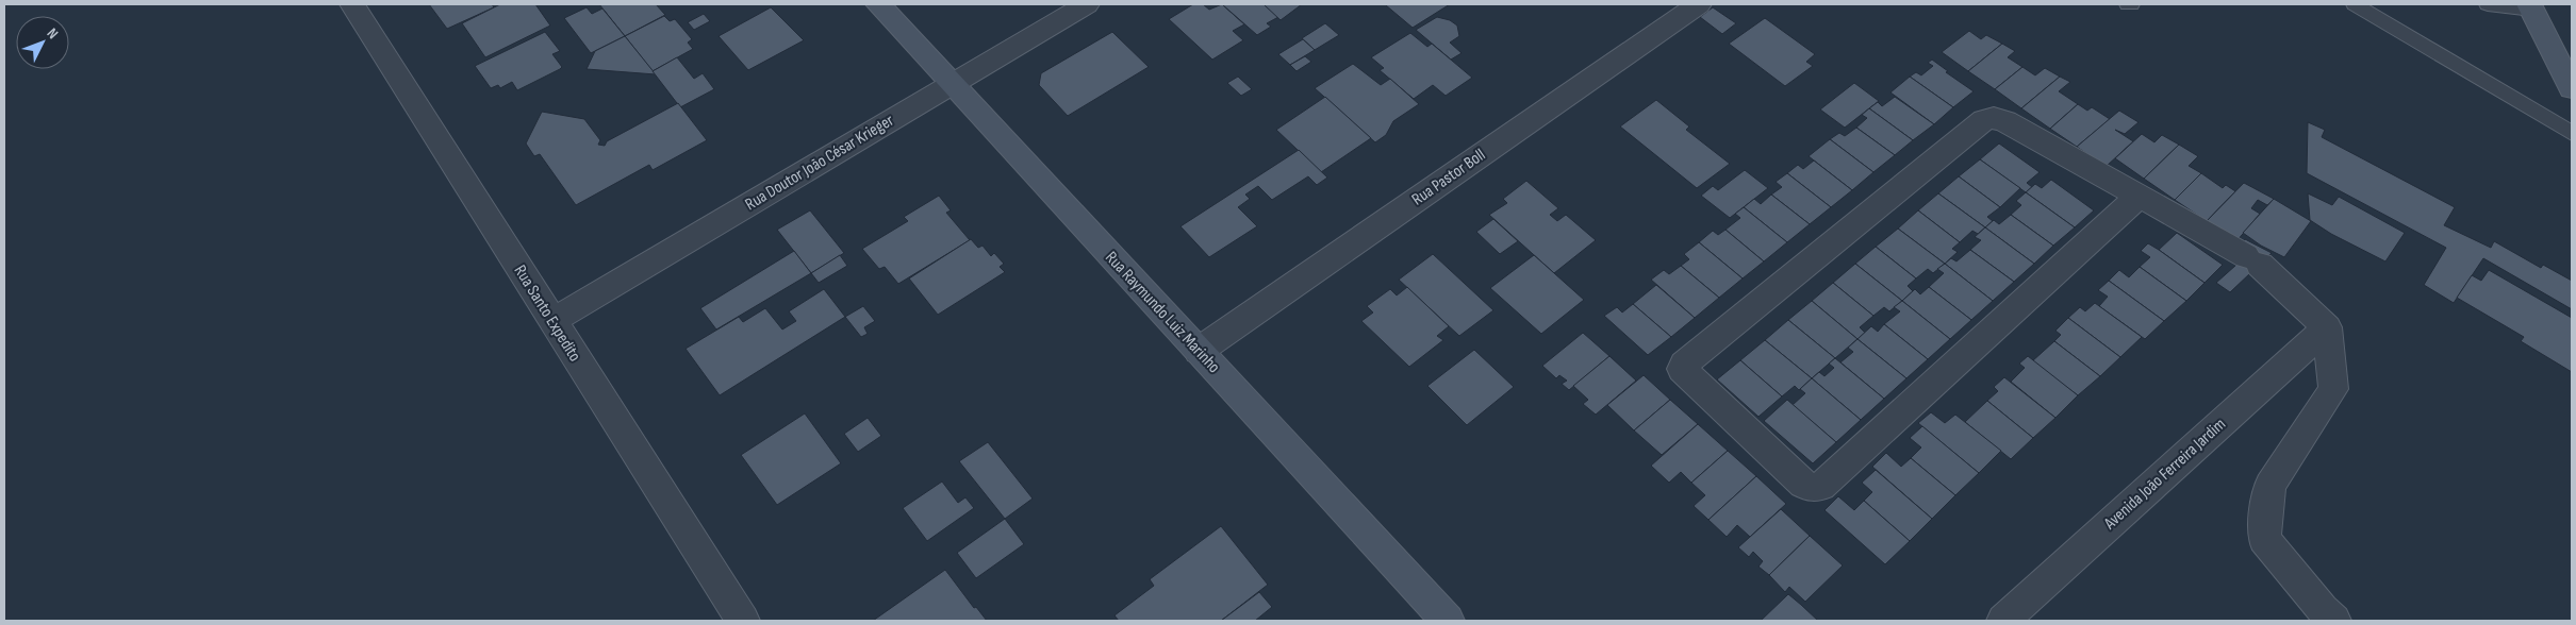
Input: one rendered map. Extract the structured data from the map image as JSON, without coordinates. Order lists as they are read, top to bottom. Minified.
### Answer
{"streets":{"street":["Rua Doutor João César Krieger","Rua Pastor Boll","Rua Raymundo Luiz Marinho","Rua Santo Expedito","Avenida João Ferreira Jardim"]},"crossings":[["Rua Doutor João César Krieger","Rua Raymundo Luiz Marinho"],["Rua Doutor João César Krieger","Rua Santo Expedito"],["Rua Pastor Boll","Rua Raymundo Luiz Marinho"]],"north":"top right"}
